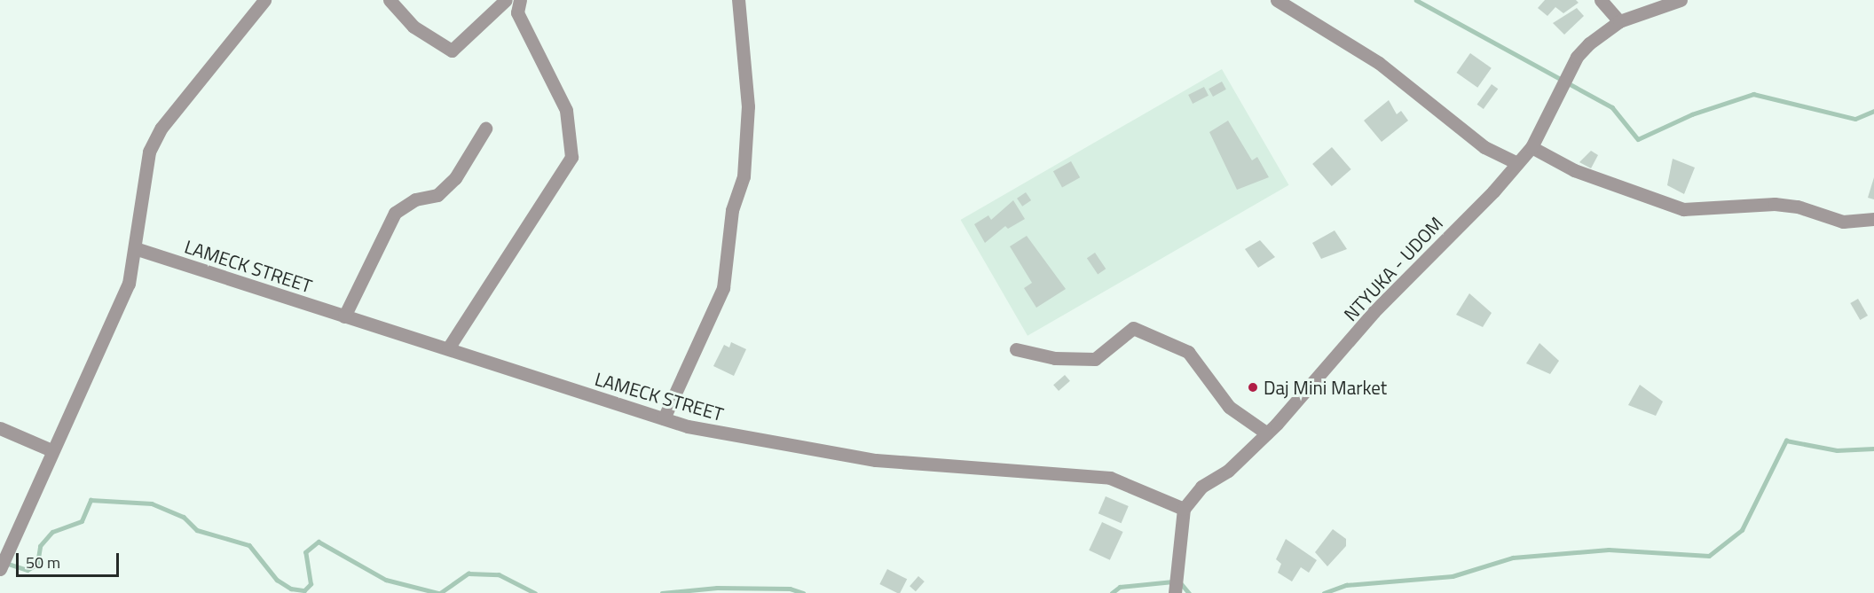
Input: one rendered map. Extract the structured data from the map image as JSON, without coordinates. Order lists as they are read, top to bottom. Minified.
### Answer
{"streets":{"street":["LAMECK STREET","NTYUKA - UDOM"]},"crossings":[["LAMECK STREET","NTYUKA - UDOM"]],"places":["Daj Mini Market"],"scale_bar":"50 m"}
